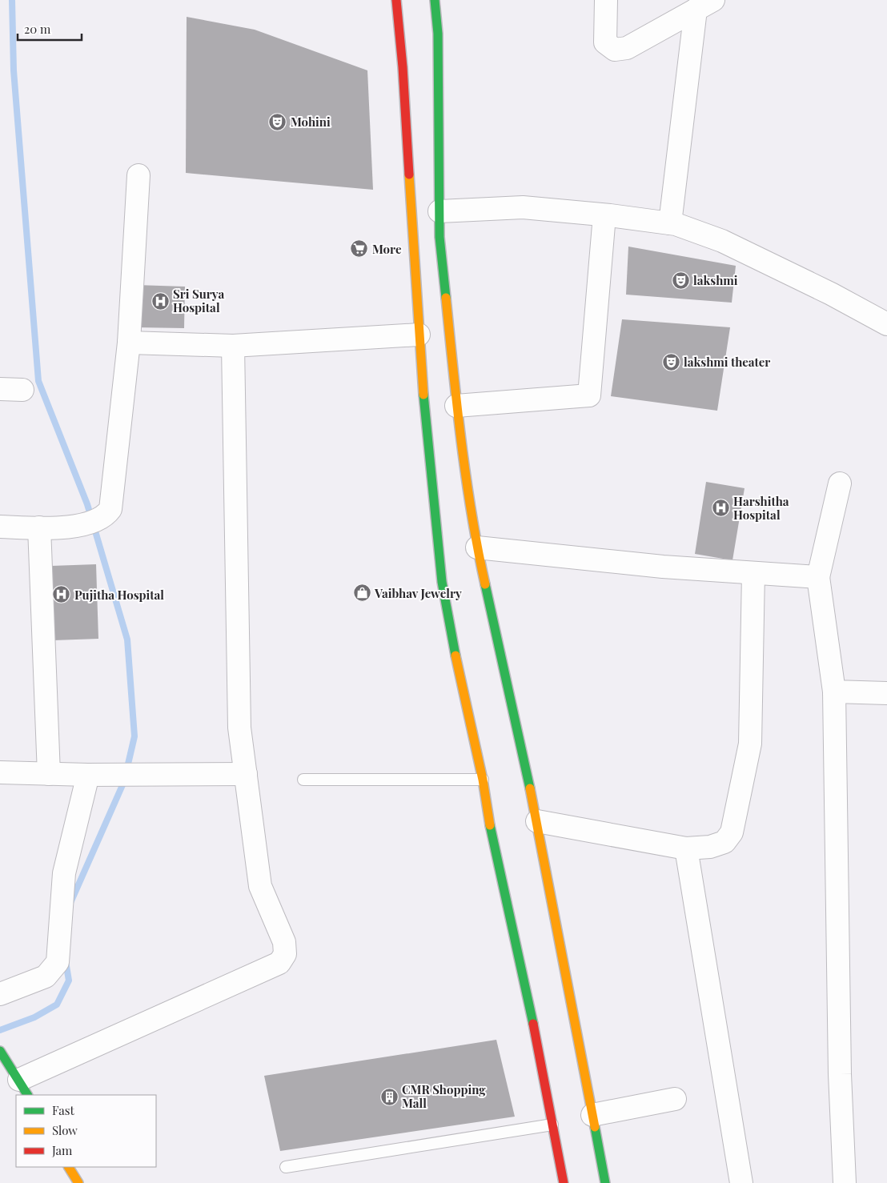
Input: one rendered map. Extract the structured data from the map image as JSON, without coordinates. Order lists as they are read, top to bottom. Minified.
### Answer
{"places":{"theatre":["Mohini","lakshmi","lakshmi theater"],"supermarket":["More"],"hospital":["Sri Surya Hospital","Harshitha Hospital","Pujitha Hospital"],"shop":["Vaibhav Jewelry"],"building":["CMR Shopping Mall"]},"legend":["Fast","Slow","Jam"],"scale_bar":"20 m"}
